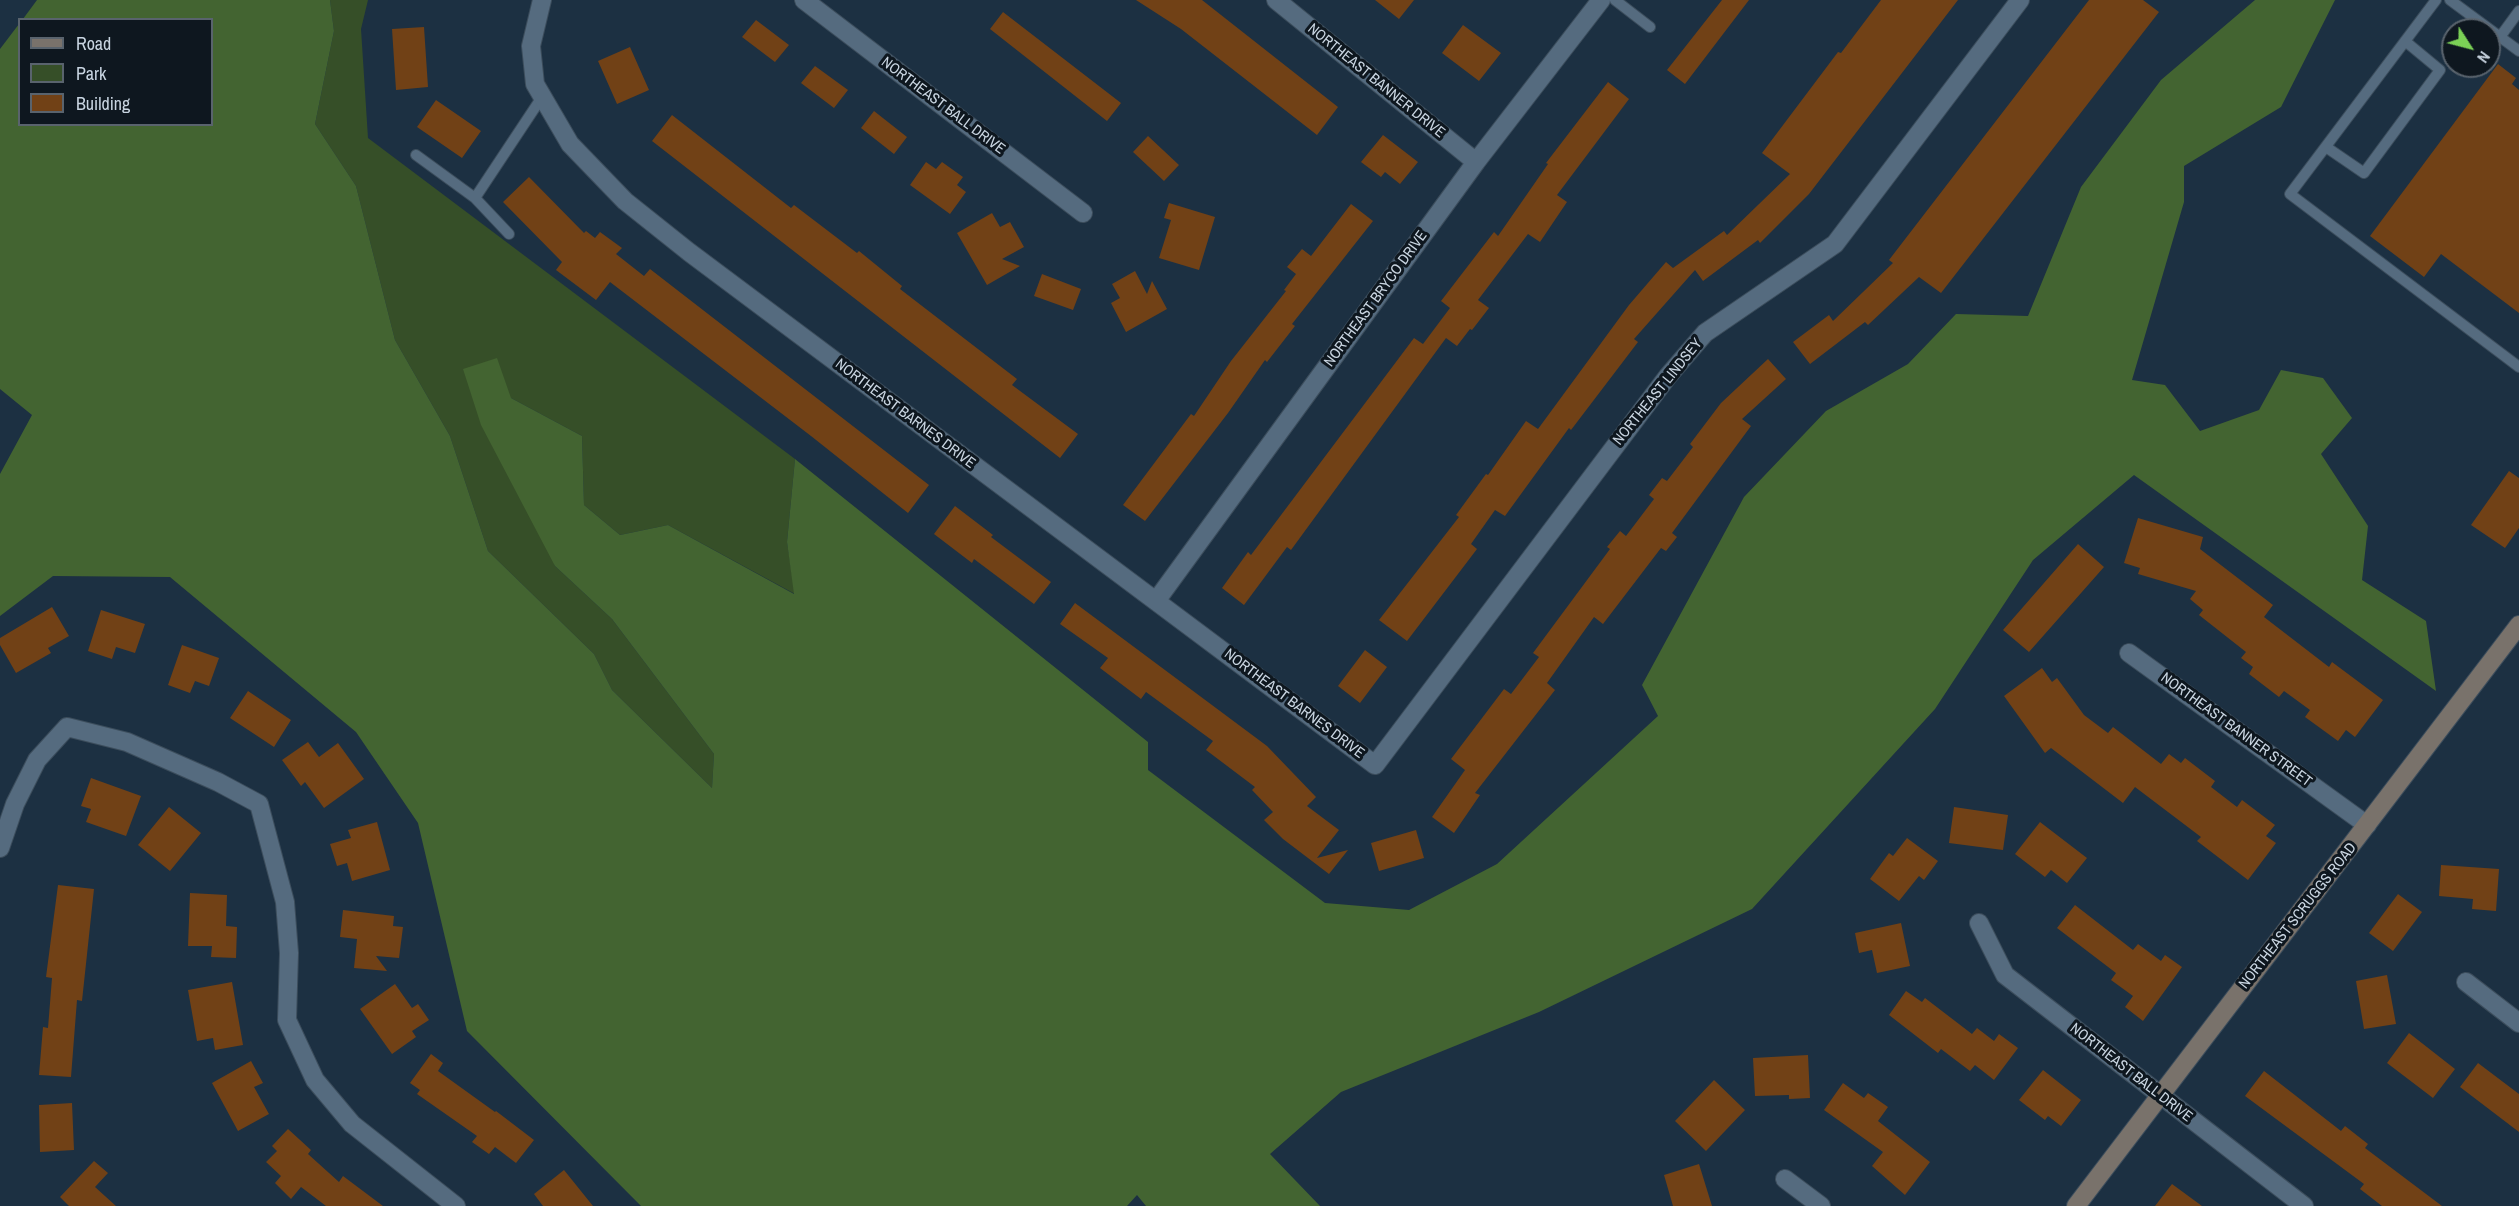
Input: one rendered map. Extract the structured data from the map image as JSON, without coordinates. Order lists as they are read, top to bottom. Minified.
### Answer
{"streets":{"street":["NORTHEAST BANNER DRIVE","NORTHEAST BALL DRIVE","NORTHEAST BRYCO DRIVE","NORTHEAST LINDSEY","NORTHEAST BARNES DRIVE","NORTHEAST BANNER STREET","NORTHEAST SCRUGGS ROAD"]},"crossings":[["NORTHEAST BANNER DRIVE","NORTHEAST BRYCO DRIVE"],["NORTHEAST BALL DRIVE","NORTHEAST SCRUGGS ROAD"],["NORTHEAST BRYCO DRIVE","NORTHEAST BARNES DRIVE"],["NORTHEAST LINDSEY","NORTHEAST BARNES DRIVE"],["NORTHEAST BANNER STREET","NORTHEAST SCRUGGS ROAD"]],"legend":["Road","Park","Building"],"north":"bottom right"}
